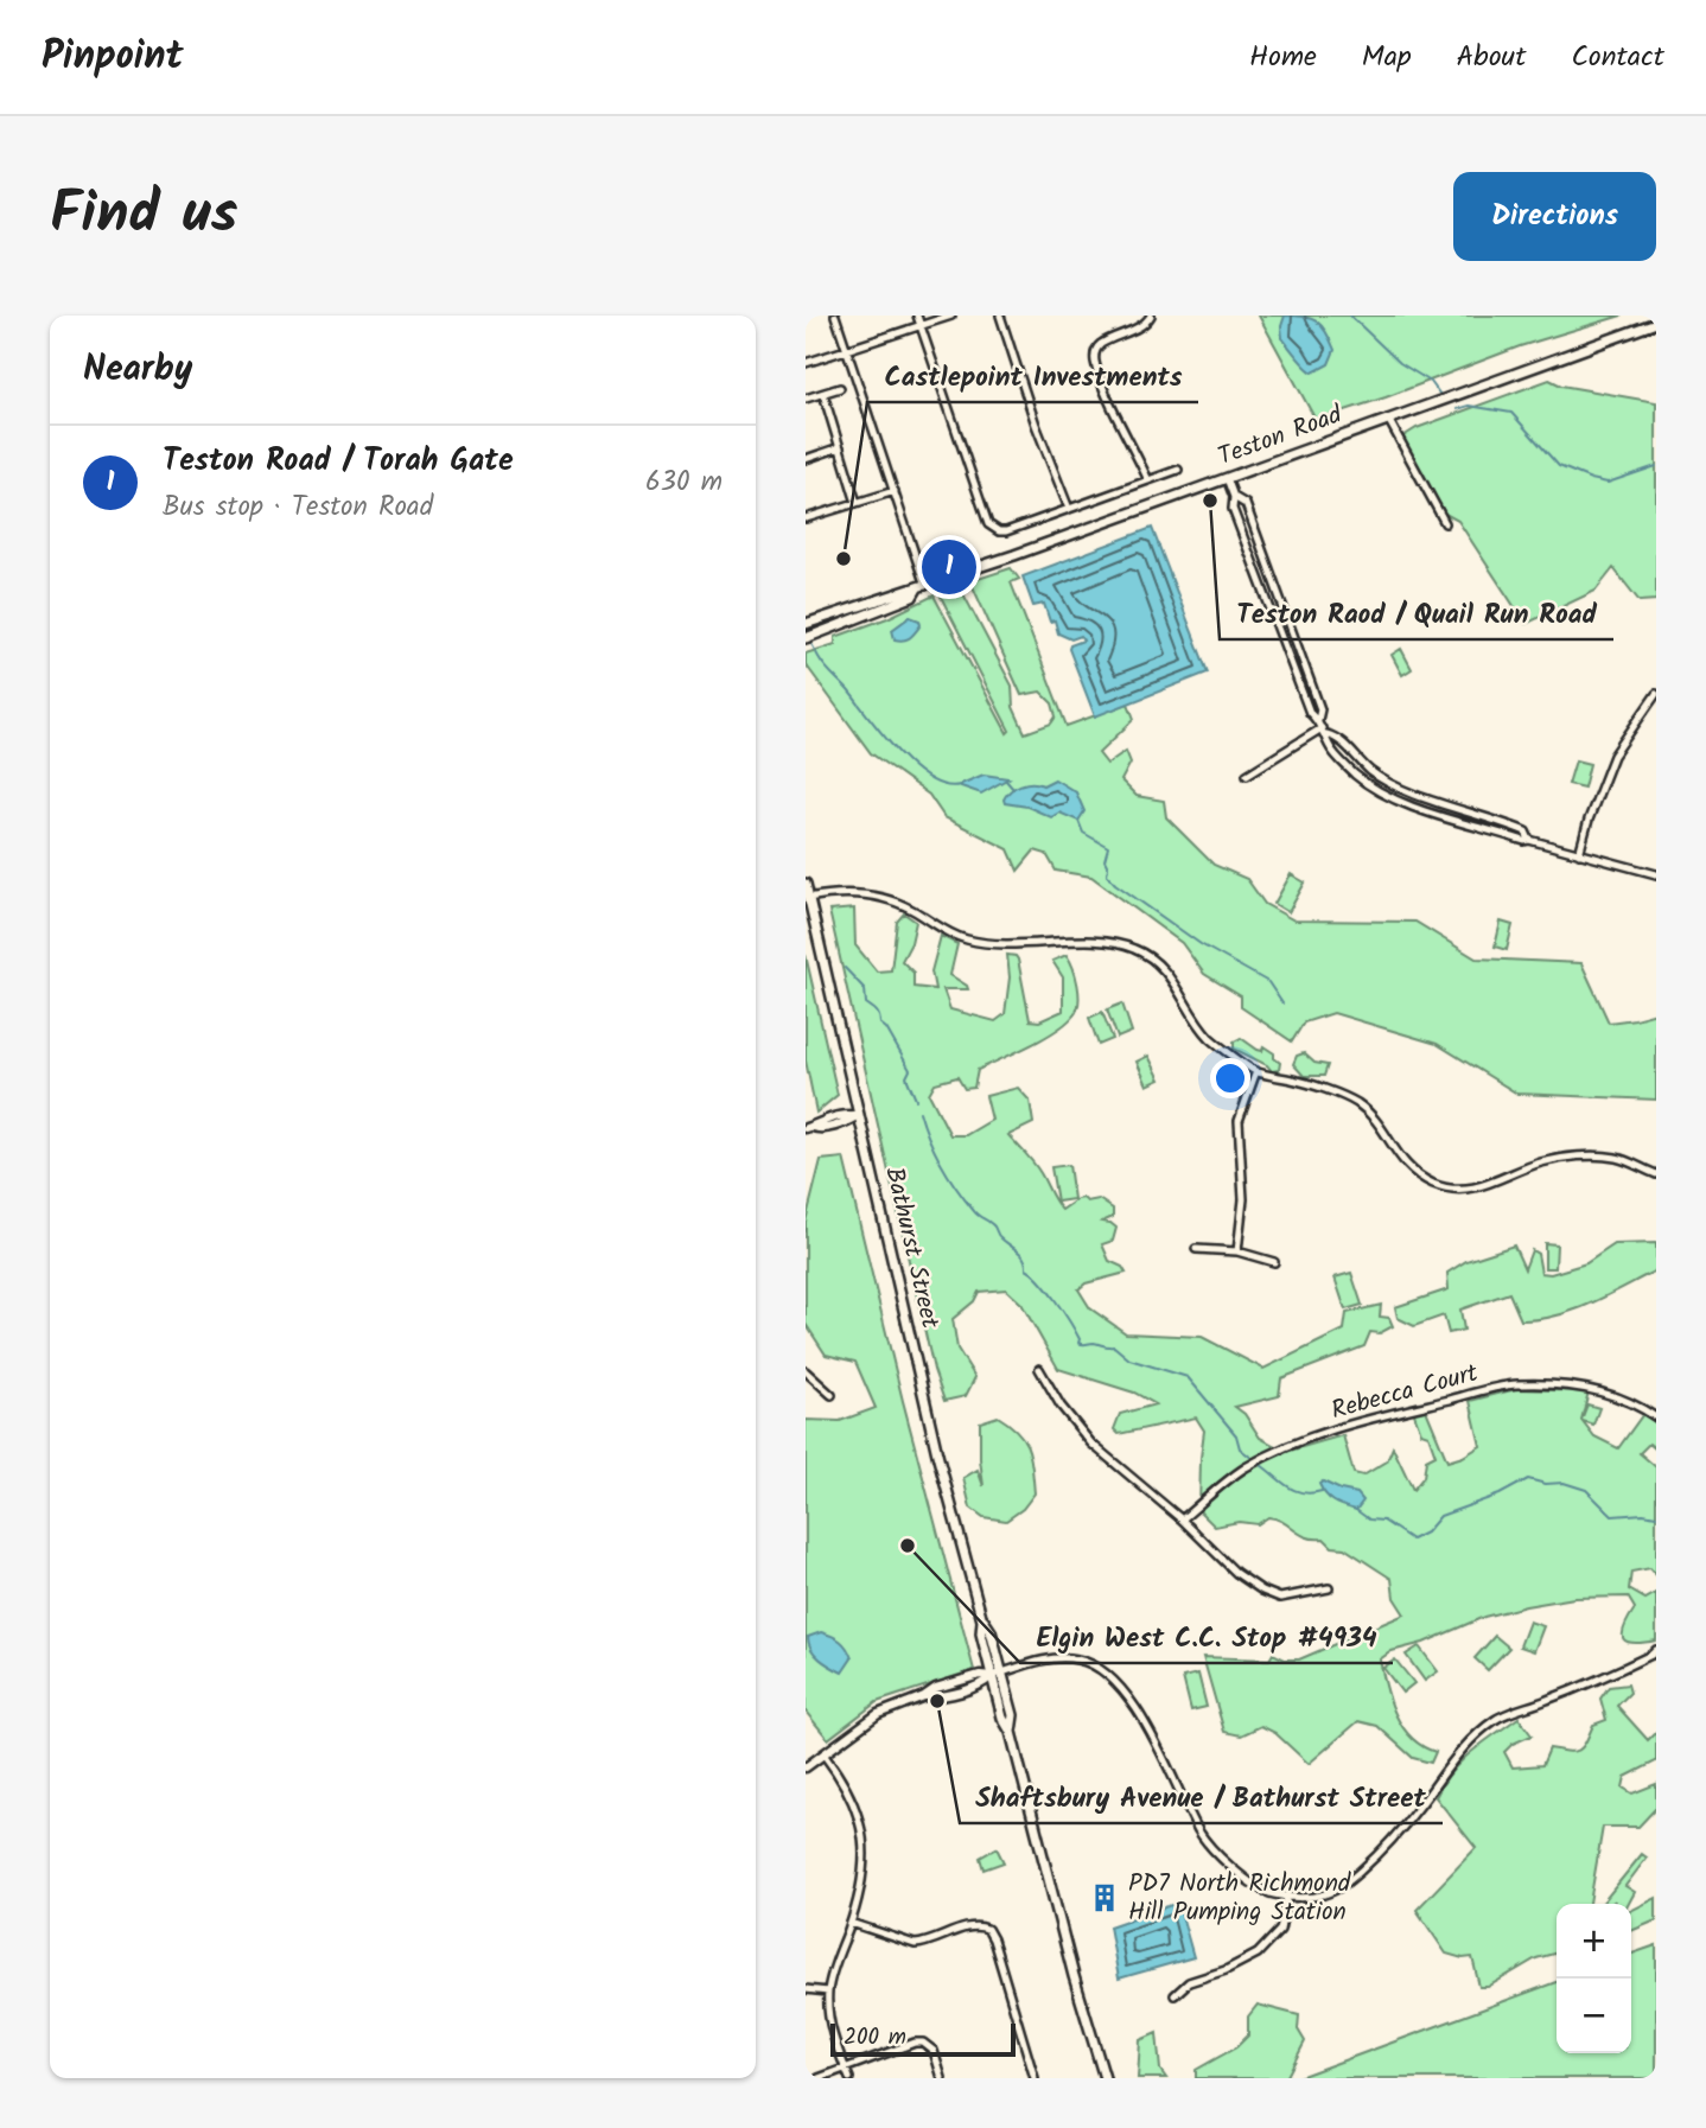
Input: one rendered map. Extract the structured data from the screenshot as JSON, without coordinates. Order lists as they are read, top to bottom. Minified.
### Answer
{"streets":{"main road":["Teston Road","Bathurst Street"],"street":["Rebecca Court"]},"places":{"other":["Teston Raod / Quail Run Road","Castlepoint Investments","Elgin West C.C. Stop #4934","Shaftsbury Avenue / Bathurst Street"],"building":["PD7 North Richmond Hill Pumping Station"]},"scale_bar":"200 m","page":{"header":"Pinpoint","nav":["Home","Map","About","Contact"],"title":"Find us","buttons":"Directions","heading":"Nearby","list":[{"mark":"1","name":"Teston Road / Torah Gate","note":"Bus stop · Teston Road","value":"630 m"}],"pins":"1","map_buttons":["+","−"],"scale":"200 m"}}
